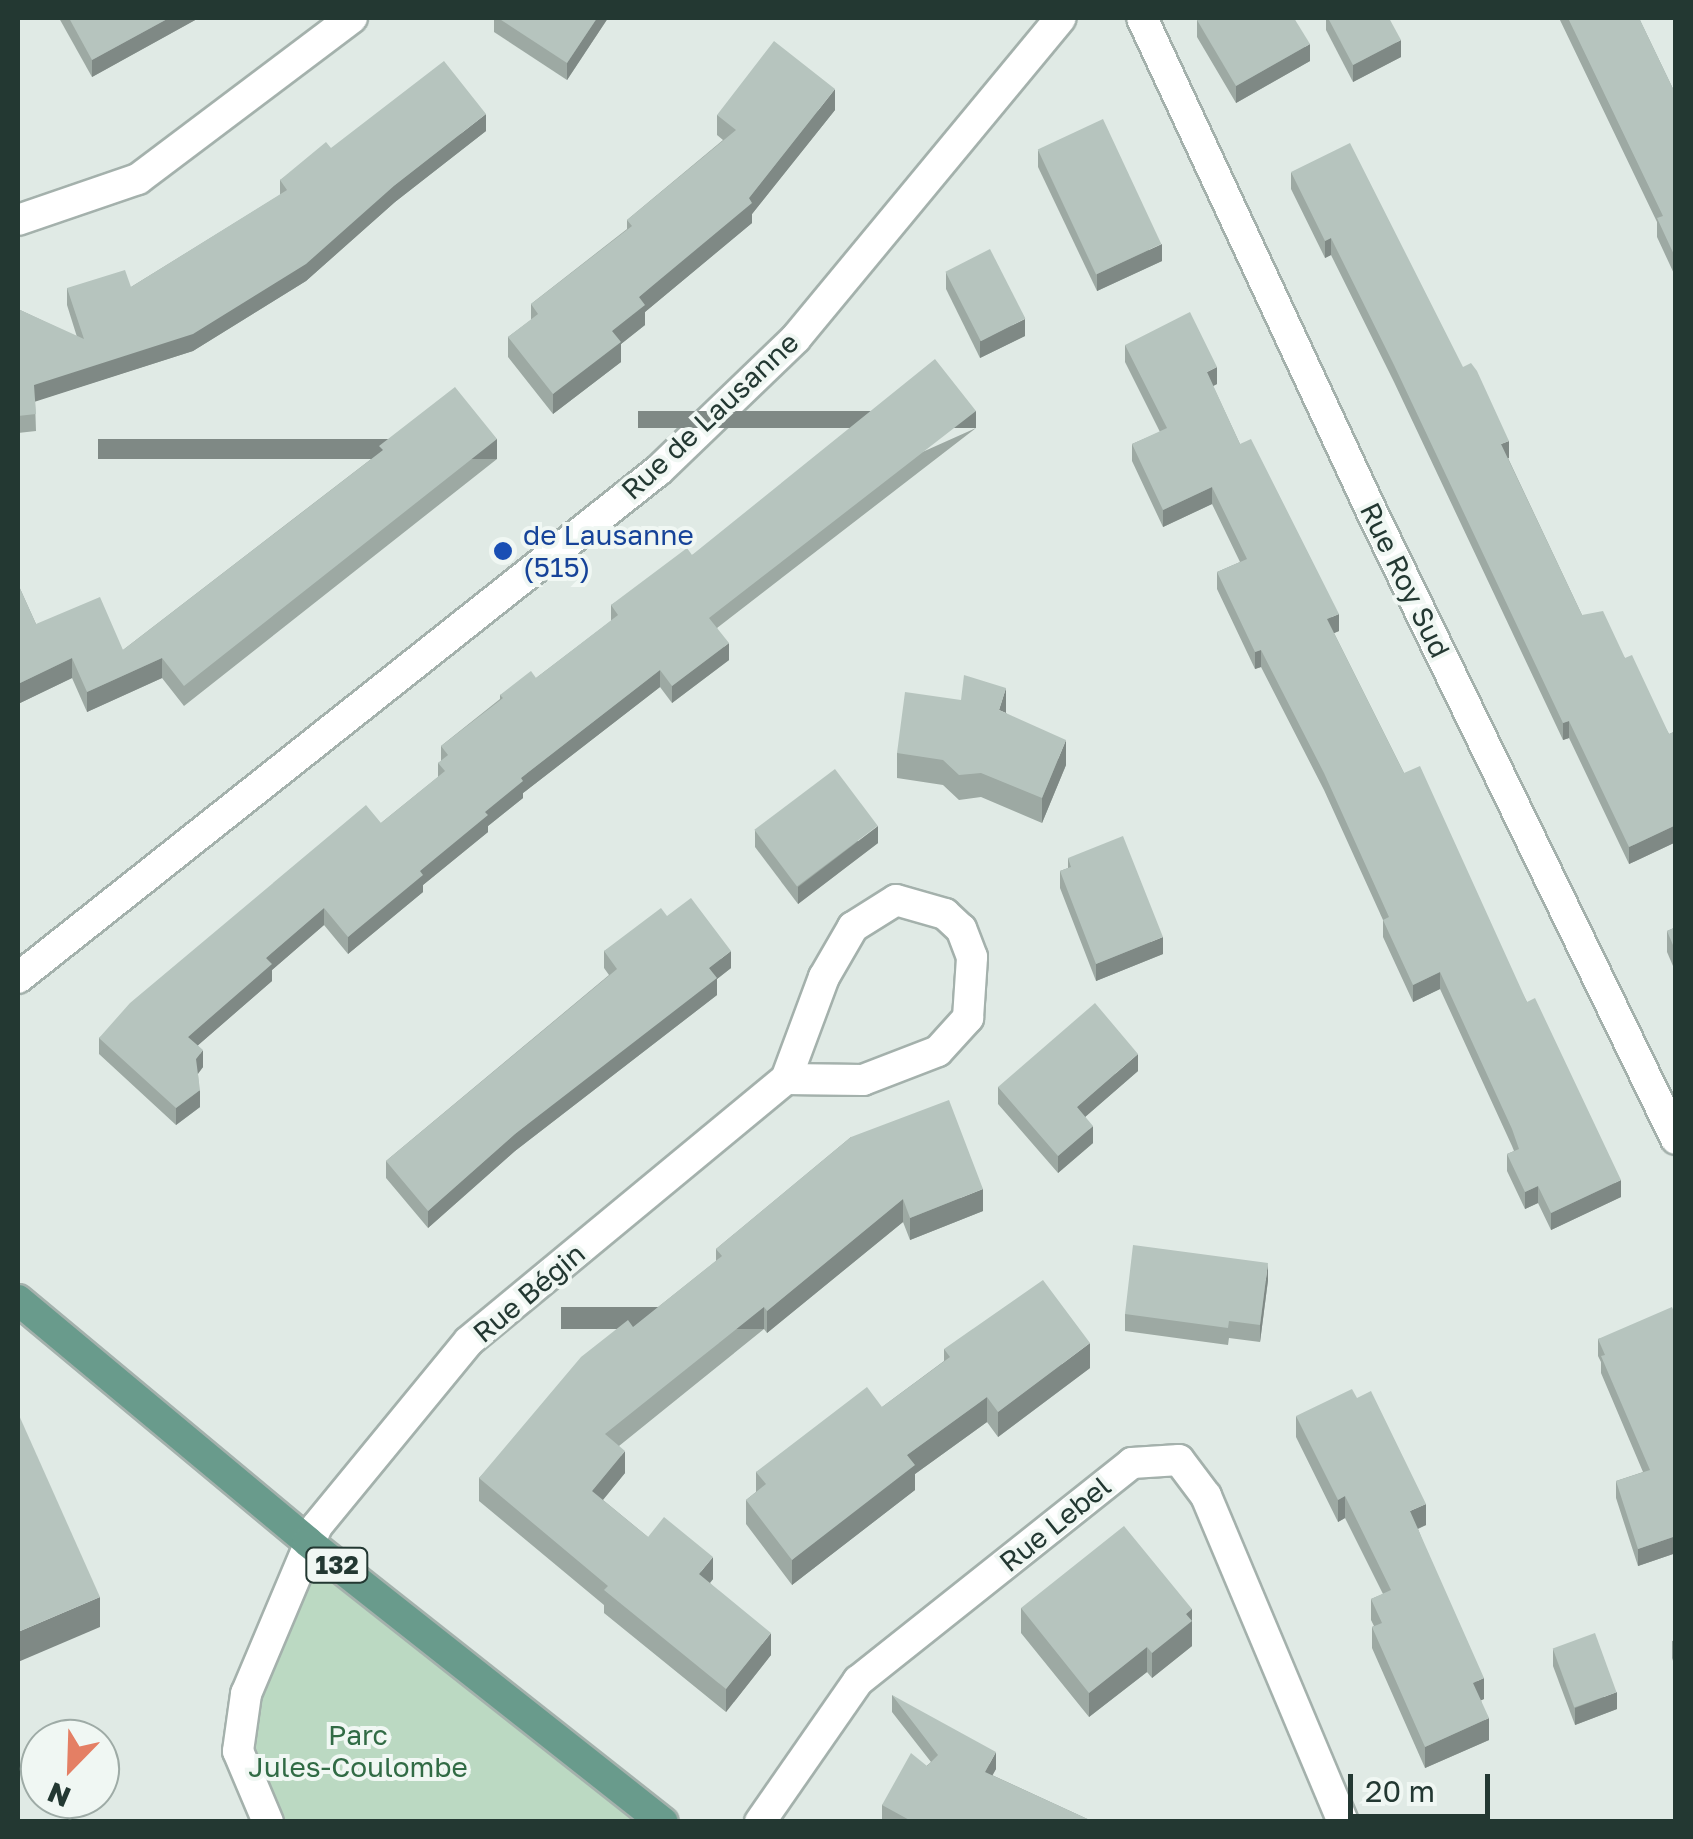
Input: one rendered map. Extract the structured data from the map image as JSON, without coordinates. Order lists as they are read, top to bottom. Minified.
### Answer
{"streets":{"main road":["132"],"street":["Rue de Lausanne","Rue Roy Sud","Rue Bégin","Rue Lebel"]},"crossings":[["Rue Bégin","132"]],"parks":["Parc Jules-Coulombe"],"places":["de Lausanne (515)"],"scale_bar":"20 m","north":"bottom left"}
